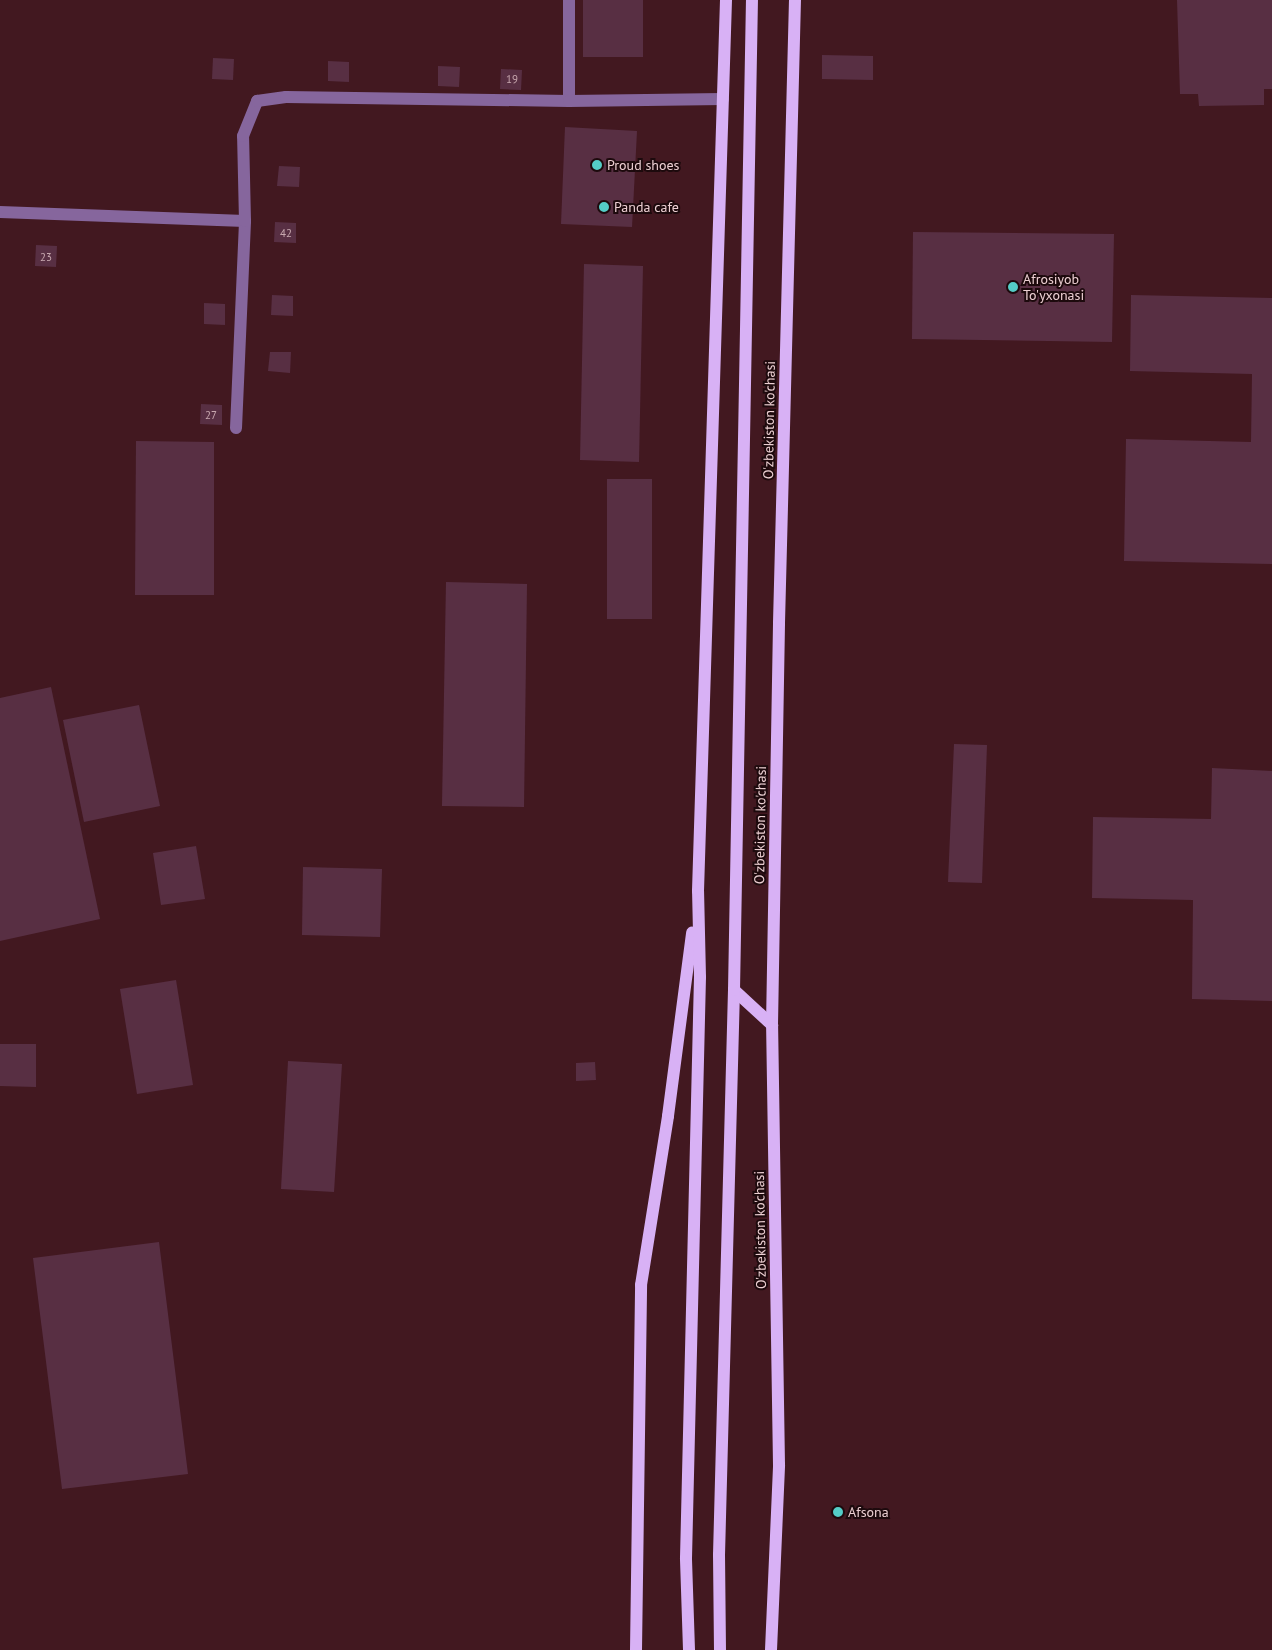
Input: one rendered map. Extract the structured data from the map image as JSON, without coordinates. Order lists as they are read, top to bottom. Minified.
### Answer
{"streets":{"main road":["O'zbekiston ko'chasi"]},"places":["Proud shoes","Panda cafe","Afrosiyob To'yxonasi","Afsona"],"house_numbers":["19","42","23","27"]}
